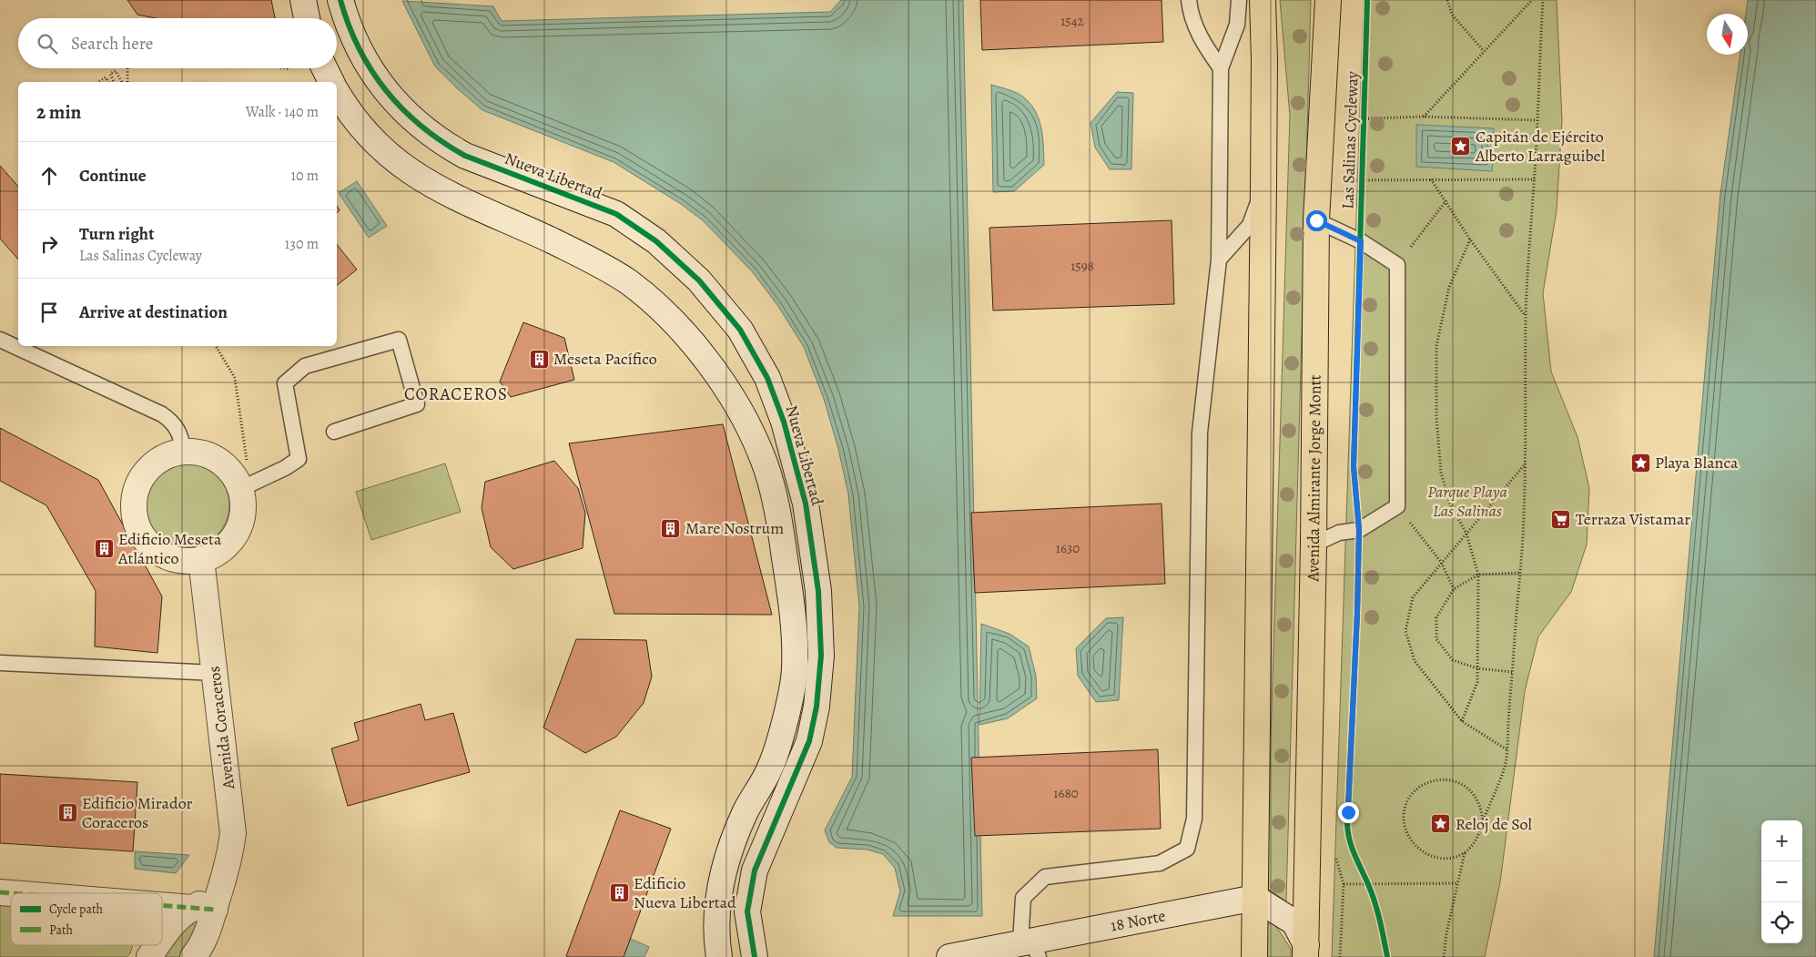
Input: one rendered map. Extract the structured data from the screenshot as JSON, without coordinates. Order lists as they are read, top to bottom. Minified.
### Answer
{"streets":{"main road":["Avenida Almirante Jorge Montt"],"street":["Nueva Libertad","Avenida Coraceros","18 Norte"],"cycle path":["Las Salinas Cycleway"]},"districts":["CORACEROS"],"parks":["Parque Playa Las Salinas"],"places":{"place":["Capitán de Ejército Alberto Larraguibel","Playa Blanca","Reloj de Sol"],"building":["Meseta Pacífico","Mare Nostrum","Edificio Meseta Atlántico","Edificio Mirador Coraceros","Edificio Nueva Libertad"],"supermarket":["Terraza Vistamar"]},"house_numbers":["1542","1598","1630","1680"],"legend":["Cycle path","Path"],"north":"bottom","page":{"search":"Search here","heading":["2 min","Walk · 140 m"],"list":[["Continue","10 m"],["Turn right","Las Salinas Cycleway","130 m"],"Arrive at destination"],"map_buttons":["+","−"]}}
